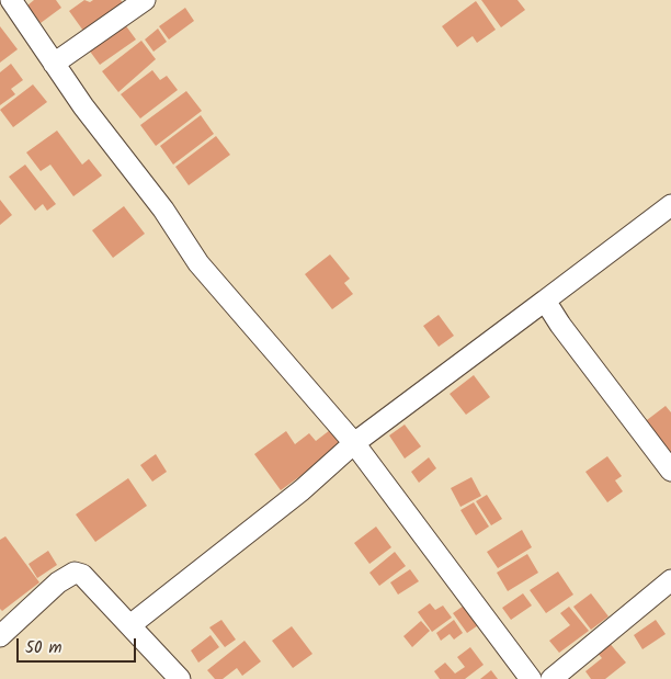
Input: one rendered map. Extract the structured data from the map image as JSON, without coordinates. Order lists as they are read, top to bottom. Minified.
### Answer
{"scale_bar":"50 m"}
